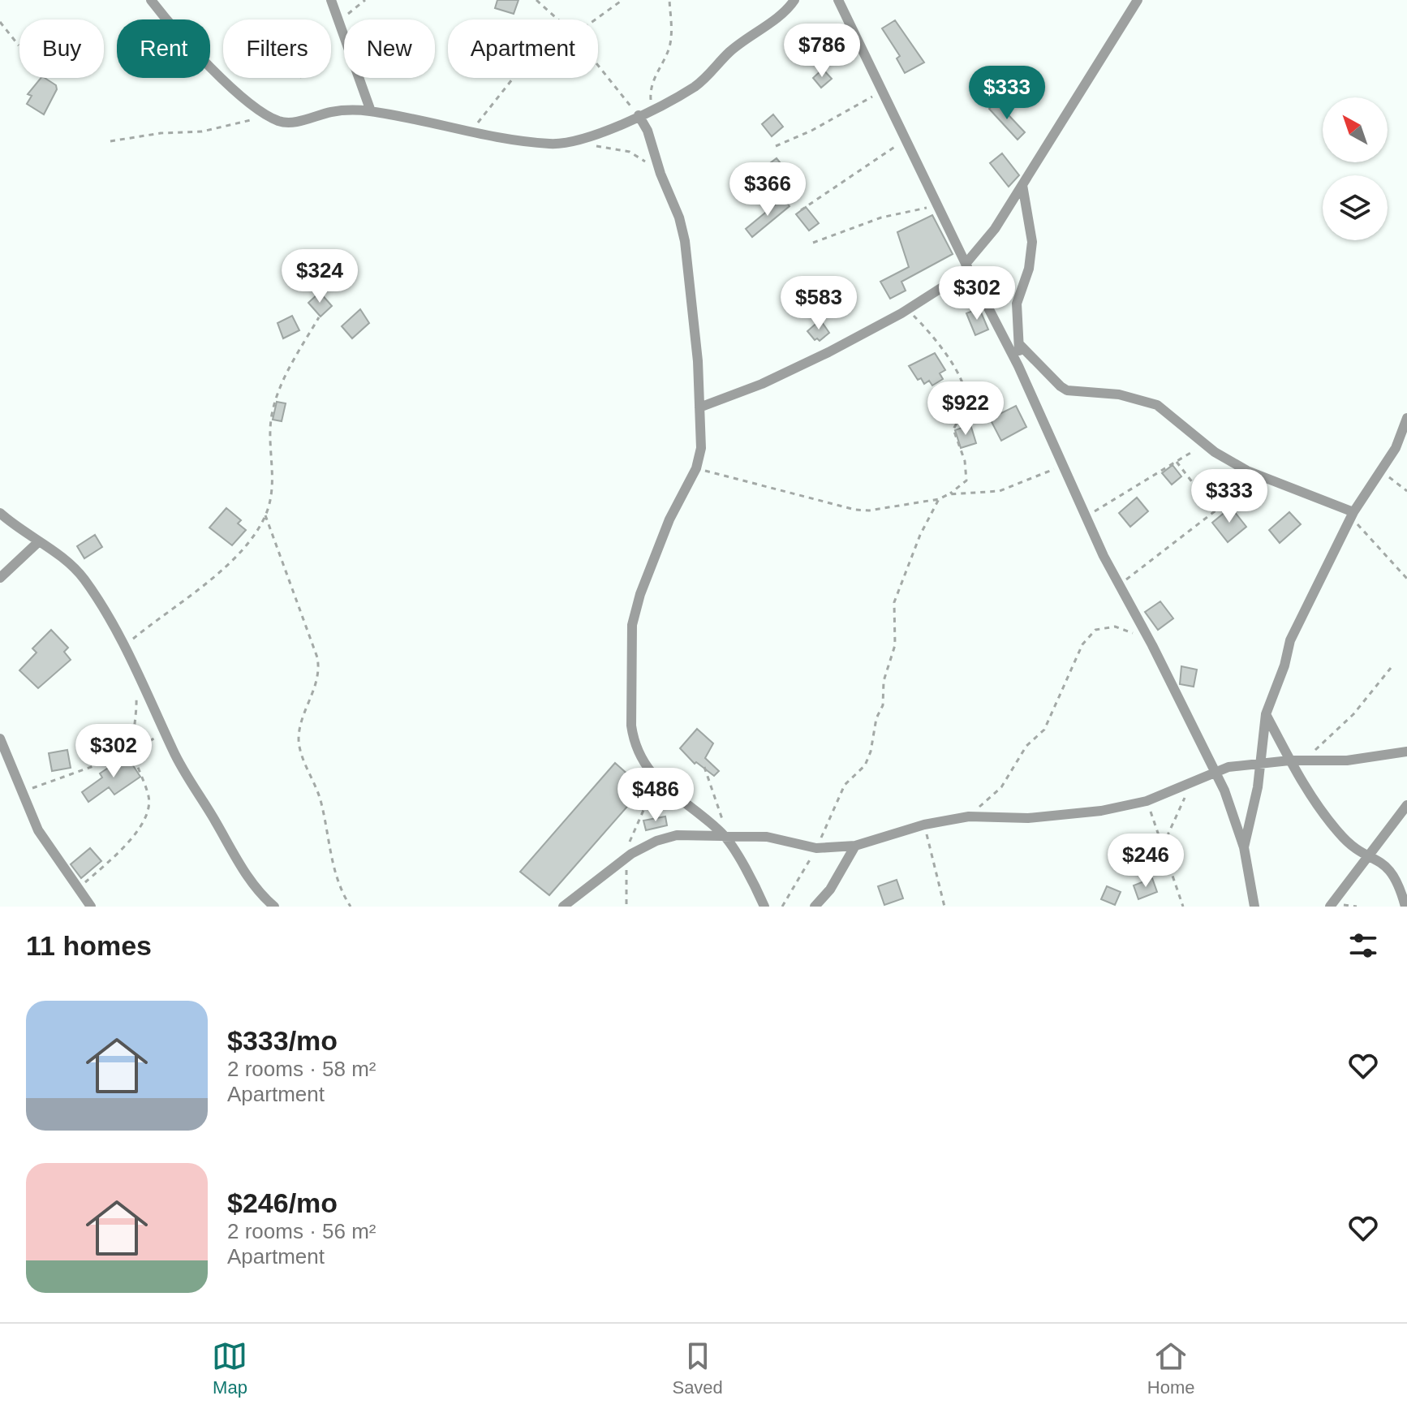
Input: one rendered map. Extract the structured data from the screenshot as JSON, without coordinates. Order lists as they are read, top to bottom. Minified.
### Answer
{"north":"top left","page":{"chip":["Buy","Rent","Filters","New","Apartment"],"price":["$786","$333","$366","$324","$302","$583","$922","$333","$302","$486","$246"],"heading":"11 homes","list":[{"name":"$333/mo","note":"2 rooms · 58 m² · Apartment"},{"name":"$246/mo","note":"2 rooms · 56 m² · Apartment"}],"tabs":["Map","Saved","Home"]}}
